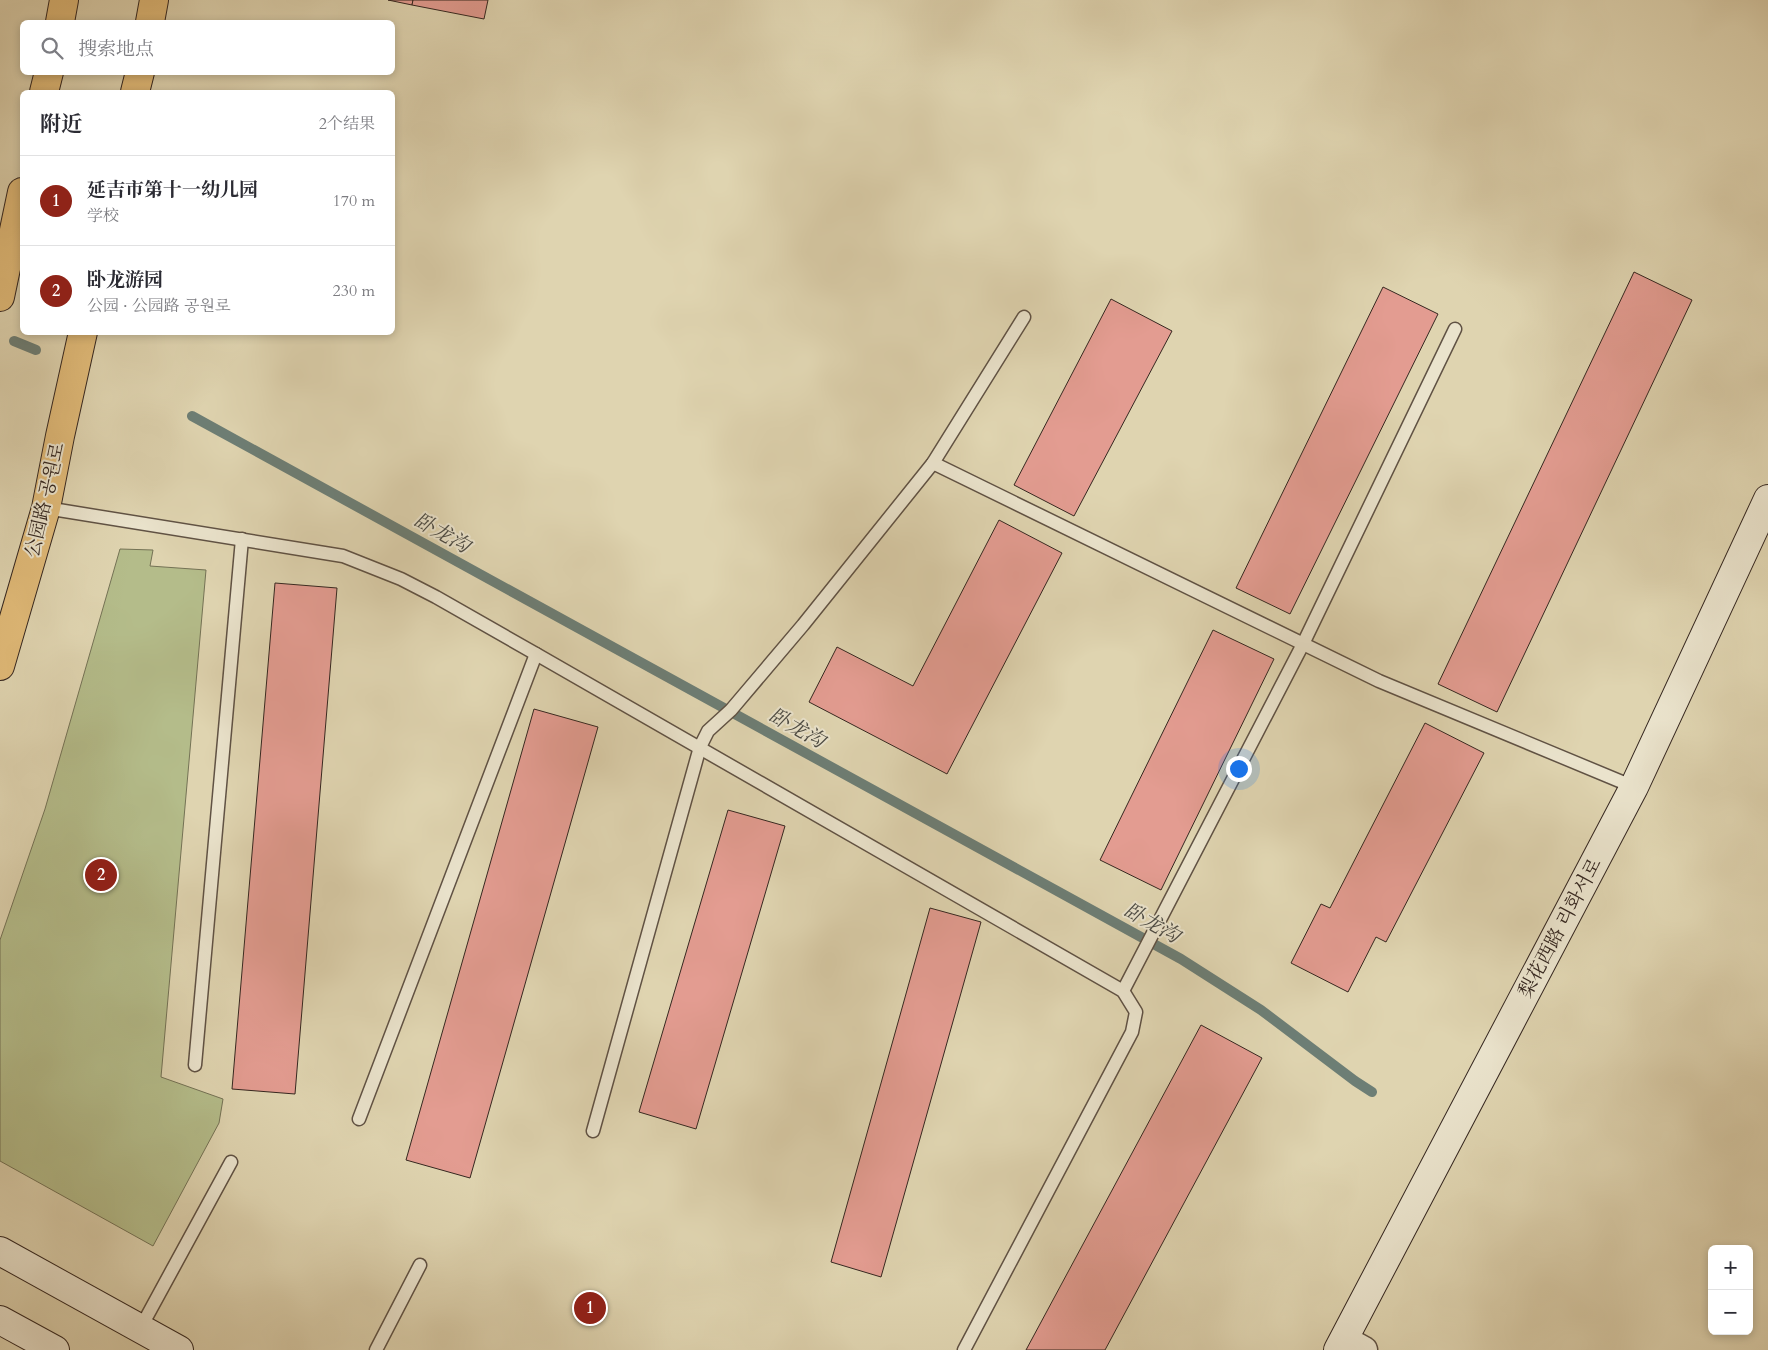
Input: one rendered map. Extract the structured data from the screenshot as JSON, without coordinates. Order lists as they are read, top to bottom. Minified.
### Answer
{"streets":{"main road":["公园路 공원로"],"street":["梨花西路 리화서로"]},"water":["卧龙沟"],"page":{"search":"搜索地点","heading":["附近","2个结果"],"list":[{"mark":"1","name":"延吉市第十一幼儿园","note":"学校","value":"170 m"},{"mark":"2","name":"卧龙游园","note":"公园 · 公园路 공원로","value":"230 m"}],"pins":["2","1"],"map_buttons":["+","−"]}}
